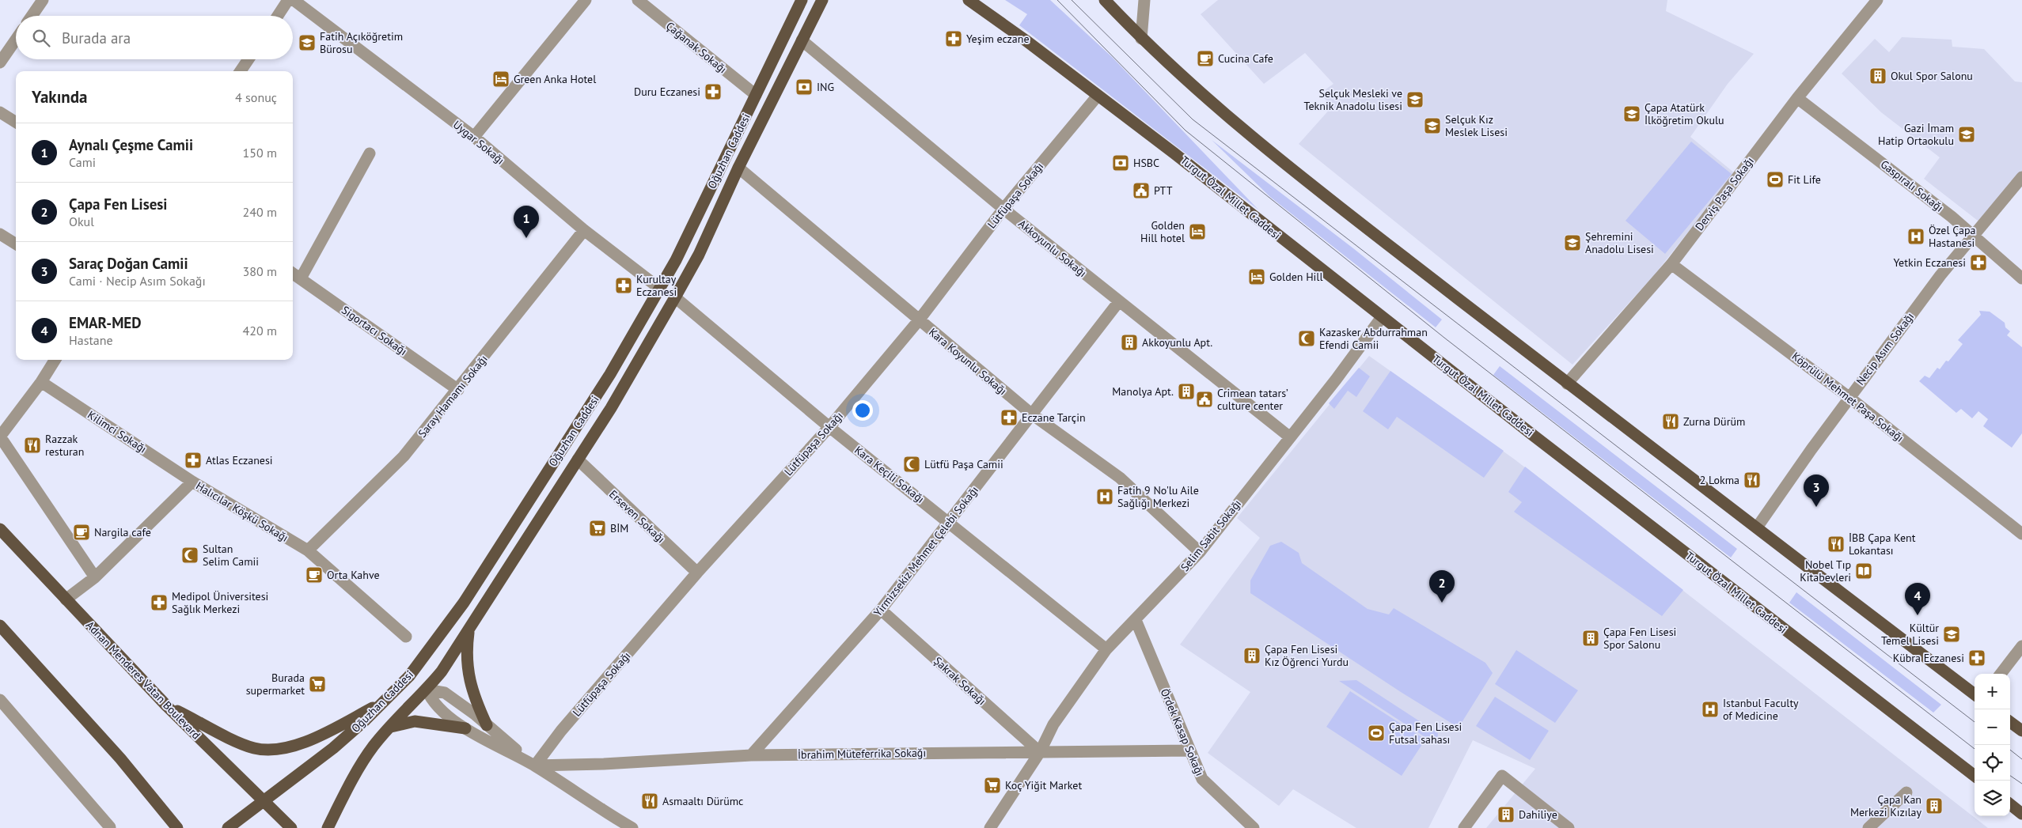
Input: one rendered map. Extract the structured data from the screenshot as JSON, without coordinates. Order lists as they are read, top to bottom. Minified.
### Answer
{"streets":{"main road":["Oğuzhan Caddesi","Turgut Özal Millet Caddesi","Adnan Menderes Vatan Boulevard"],"street":["Çağanak Sokağı","Uygar Sokağı","Gaspıralı Sokağı","Derviş Paşa Sokağı","Lütfüpaşa Sokağı","Akkoyunlu Sokağı","Sigortacı Sokağı","Necip Asım Sokağı","Kara Koyunlu Sokağı","Saray Hamamı Sokağı","Köprülü Mehmet Paşa Sokağı","Kilimci Sokağı","Kara Keçili Sokağı","Halıcılar Köşkü Sokağı","Erseven Sokağı","Selim Sabit Sokağı","Yirmizsekiz Mehmet Çelebi Sokağı","Şakrak Sokağı","Ördek Kasap Sokağı","İbrahim Müteferrika Sokağı"]},"crossings":[["Çağanak Sokağı","Oğuzhan Caddesi"],["Uygar Sokağı","Oğuzhan Caddesi"],["Uygar Sokağı","Saray Hamamı Sokağı"],["Oğuzhan Caddesi","Akkoyunlu Sokağı"],["Oğuzhan Caddesi","Kara Koyunlu Sokağı"],["Oğuzhan Caddesi","Kara Keçili Sokağı"],["Oğuzhan Caddesi","Erseven Sokağı"],["Oğuzhan Caddesi","Adnan Menderes Vatan Boulevard"],["Gaspıralı Sokağı","Derviş Paşa Sokağı"],["Gaspıralı Sokağı","Necip Asım Sokağı"],["Derviş Paşa Sokağı","Köprülü Mehmet Paşa Sokağı"],["Lütfüpaşa Sokağı","Turgut Özal Millet Caddesi"],["Lütfüpaşa Sokağı","Akkoyunlu Sokağı"],["Lütfüpaşa Sokağı","Kara Koyunlu Sokağı"],["Lütfüpaşa Sokağı","Kara Keçili Sokağı"],["Lütfüpaşa Sokağı","Erseven Sokağı"],["Lütfüpaşa Sokağı","İbrahim Müteferrika Sokağı"],["Turgut Özal Millet Caddesi","Selim Sabit Sokağı"],["Akkoyunlu Sokağı","Selim Sabit Sokağı"],["Akkoyunlu Sokağı","Yirmizsekiz Mehmet Çelebi Sokağı"],["Sigortacı Sokağı","Saray Hamamı Sokağı"],["Necip Asım Sokağı","Köprülü Mehmet Paşa Sokağı"],["Kara Koyunlu Sokağı","Selim Sabit Sokağı"],["Kara Koyunlu Sokağı","Yirmizsekiz Mehmet Çelebi Sokağı"],["Saray Hamamı Sokağı","Halıcılar Köşkü Sokağı"],["Kilimci Sokağı","Halıcılar Köşkü Sokağı"],["Kara Keçili Sokağı","Selim Sabit Sokağı"],["Kara Keçili Sokağı","Yirmizsekiz Mehmet Çelebi Sokağı"],["Halıcılar Köşkü Sokağı","Adnan Menderes Vatan Boulevard"],["Selim Sabit Sokağı","Şakrak Sokağı"],["Selim Sabit Sokağı","Ördek Kasap Sokağı"],["Selim Sabit Sokağı","İbrahim Müteferrika Sokağı"],["Yirmizsekiz Mehmet Çelebi Sokağı","Şakrak Sokağı"],["Yirmizsekiz Mehmet Çelebi Sokağı","İbrahim Müteferrika Sokağı"],["Şakrak Sokağı","İbrahim Müteferrika Sokağı"],["Ördek Kasap Sokağı","İbrahim Müteferrika Sokağı"]],"places":{"pharmacy":["Yeşim eczane","Duru Eczanesi","Yetkin Eczanesi","Kurultay Eczanesi","Eczane Tarçin","Atlas Eczanesi","Medipol Üniversitesi Sağlık Merkezi","Kübra Eczanesi"],"school or university":["Fatih Açıköğretim Bürosu","Selçuk Mesleki ve Teknik Anadolu lisesi","Çapa Atatürk İlköğretim Okulu","Selçuk Kız Meslek Lisesi","Gazi İmam Hatip Ortaokulu","Şehremini Anadolu Lisesi","Kültür Temel Lisesi"],"cafe":["Cucina Cafe","Nargila cafe","Orta Kahve"],"building":["Okul Spor Salonu","Akkoyunlu Apt.","Manolya Apt.","Çapa Fen Lisesi Spor Salonu","Çapa Fen Lisesi Kız Öğrenci Yurdu","Çapa Kan Merkezi Kızılay","Dahiliye"],"hotel":["Green Anka Hotel","Golden Hill hotel","Golden Hill"],"bank":["ING","HSBC"],"sports":["Fit Life","Çapa Fen Lisesi Futsal sahası"],"public building":["PTT","Crimean tatars’ culture center"],"hospital":["Özel Çapa Hastanesi","Fatih 9 No'lu Aile Sağlığı Merkezi","Istanbul Faculty of Medicine"],"mosque":["Kazasker Abdurrahman Efendi Camii","Lütfü Paşa Camii","Sultan Selim Camii"],"restaurant":["Zurna Dürüm","Razzak resturan","2 Lokma","İBB Çapa Kent Lokantası","Asmaaltı Dürümc"],"supermarket":["BİM","Burada supermarket","Koç Yiğit Market"],"library":["Nobel Tıp Kitabevleri"]},"page":{"search":"Burada ara","heading":["Yakında","4 sonuç"],"list":[{"mark":"1","name":"Aynalı Çeşme Camii","note":"Cami","value":"150 m"},{"mark":"2","name":"Çapa Fen Lisesi","note":"Okul","value":"240 m"},{"mark":"3","name":"Saraç Doğan Camii","note":"Cami · Necip Asım Sokağı","value":"380 m"},{"mark":"4","name":"EMAR-MED","note":"Hastane","value":"420 m"}],"pins":["1","3","2","4"],"map_buttons":["+","−"]}}
